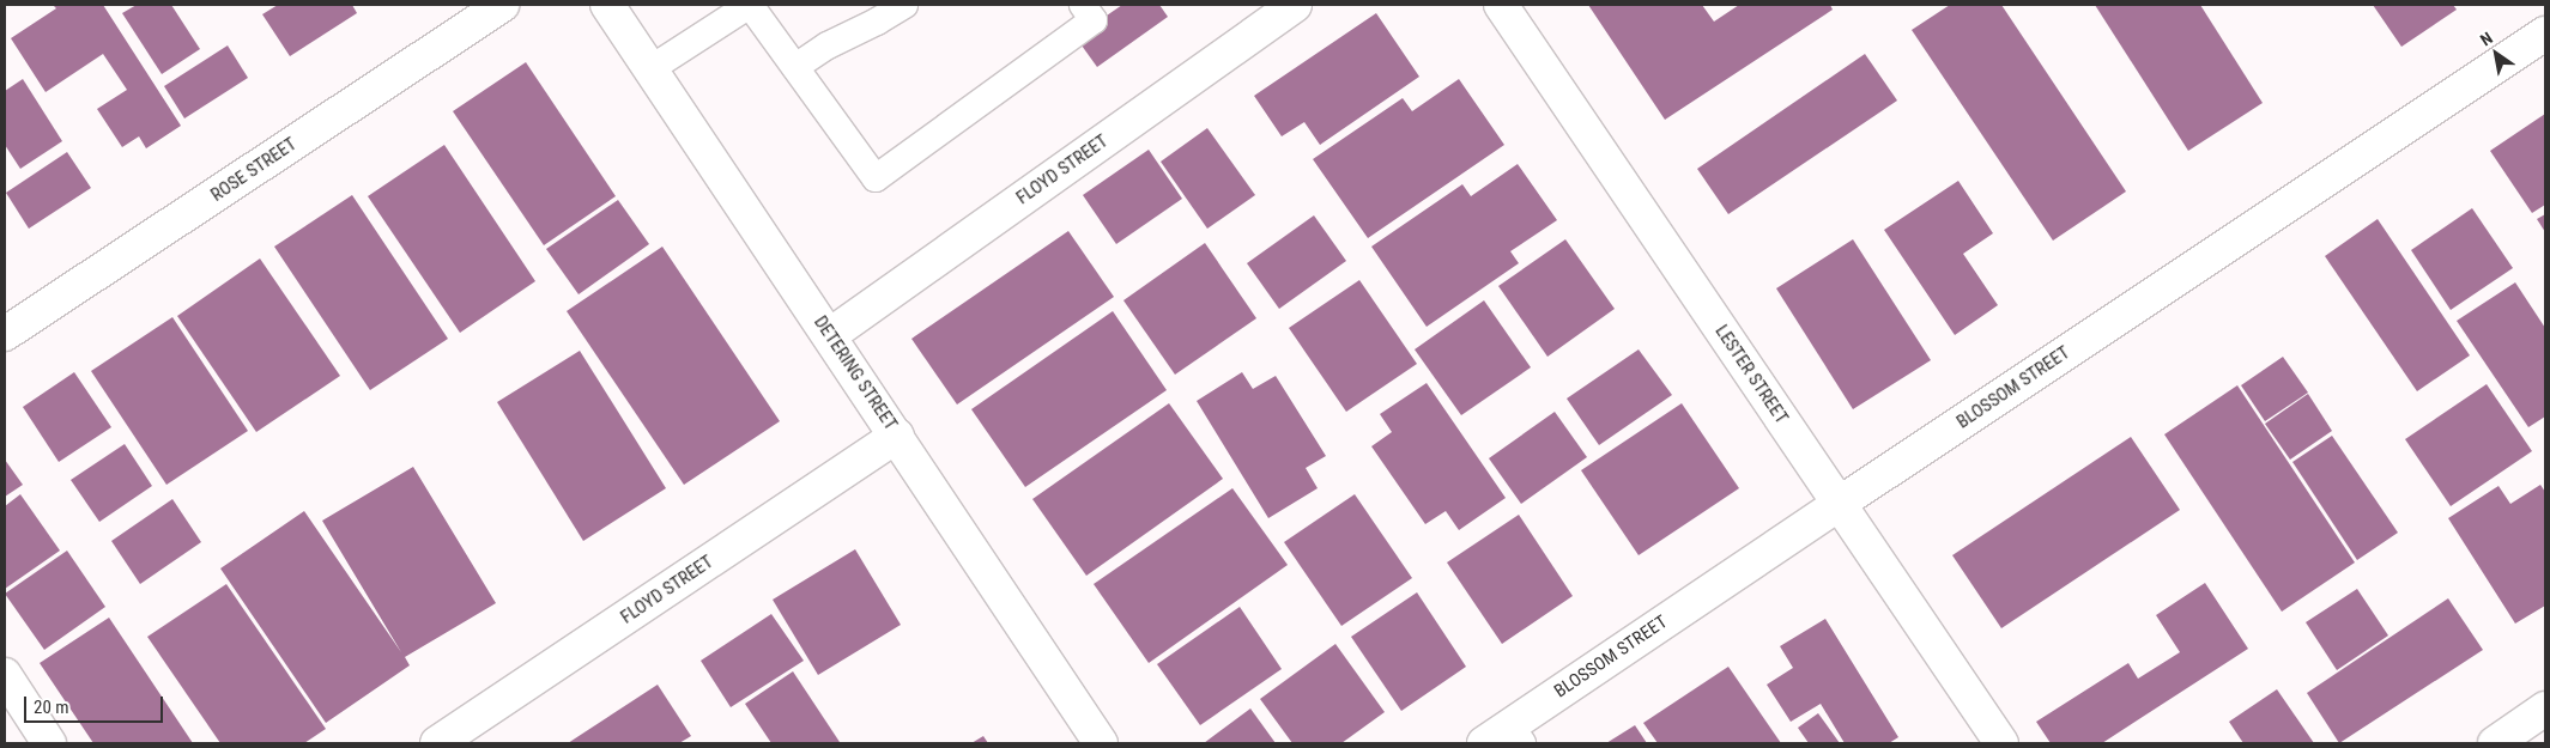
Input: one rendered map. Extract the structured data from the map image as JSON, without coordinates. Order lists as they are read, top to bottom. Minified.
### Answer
{"streets":{"street":["ROSE STREET","FLOYD STREET","DETERING STREET","LESTER STREET","BLOSSOM STREET"]},"crossings":[["FLOYD STREET","DETERING STREET"],["LESTER STREET","BLOSSOM STREET"]],"scale_bar":"20 m","north":"top left"}
